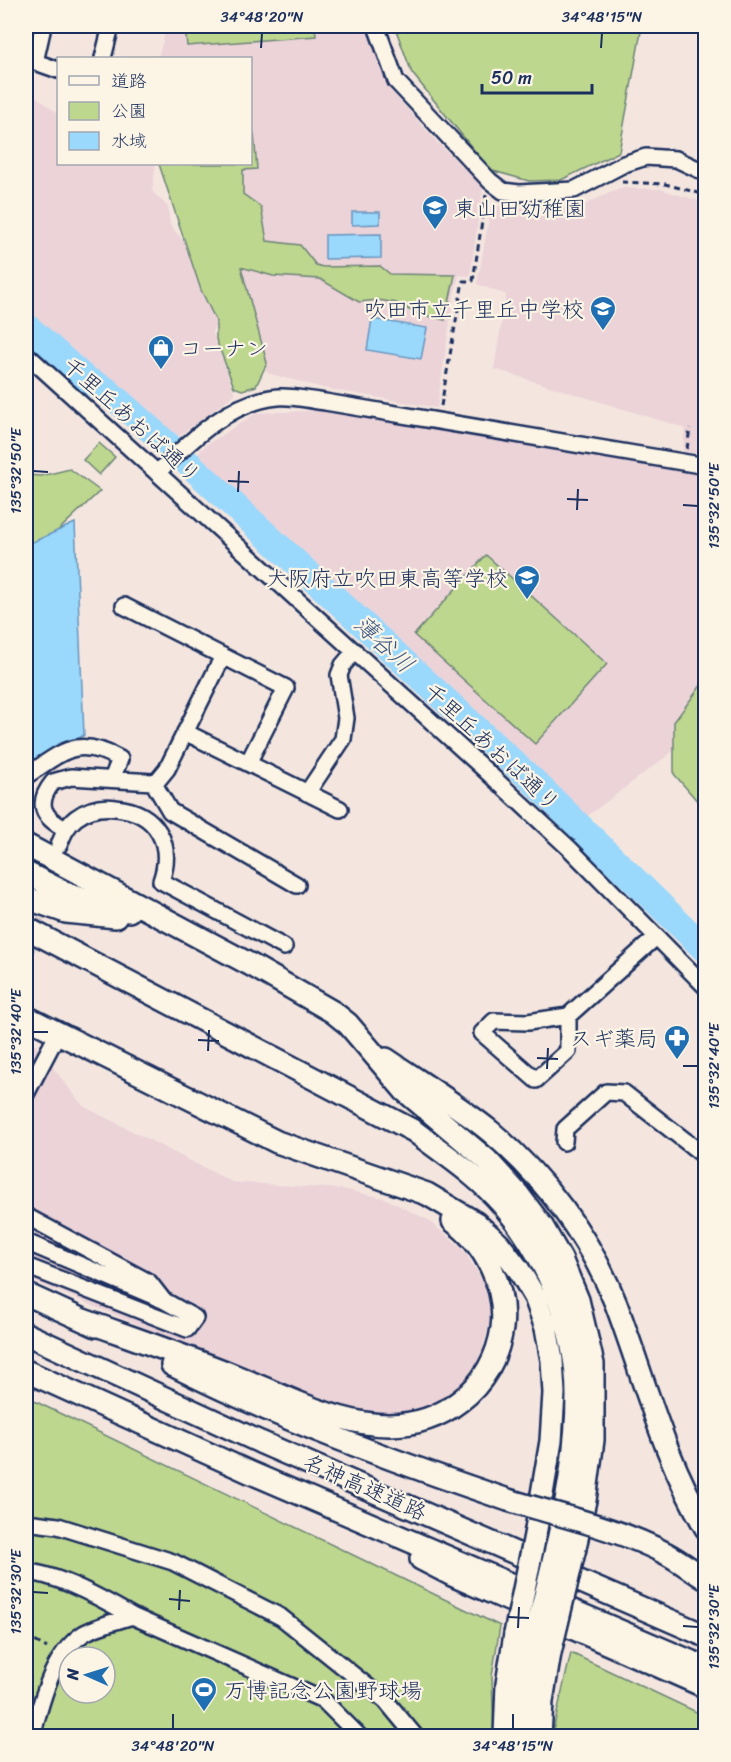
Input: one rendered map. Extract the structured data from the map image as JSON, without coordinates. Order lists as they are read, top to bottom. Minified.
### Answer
{"streets":{"highway":["名神高速道路"],"street":["千里丘あおば通り"]},"water":["薄谷川"],"places":{"school or university":["東山田幼稚園","吹田市立千里丘中学校","大阪府立吹田東高等学校"],"shop":["コーナン"],"pharmacy":["スギ薬局"],"sports":["万博記念公園野球場"]},"legend":["道路","公園","水域"],"scale_bar":"50 m","north":"left","coordinates":["34°48'20\"N","34°48'15\"N","135°32'50\"E","135°32'40\"E","135°32'30\"E"]}
